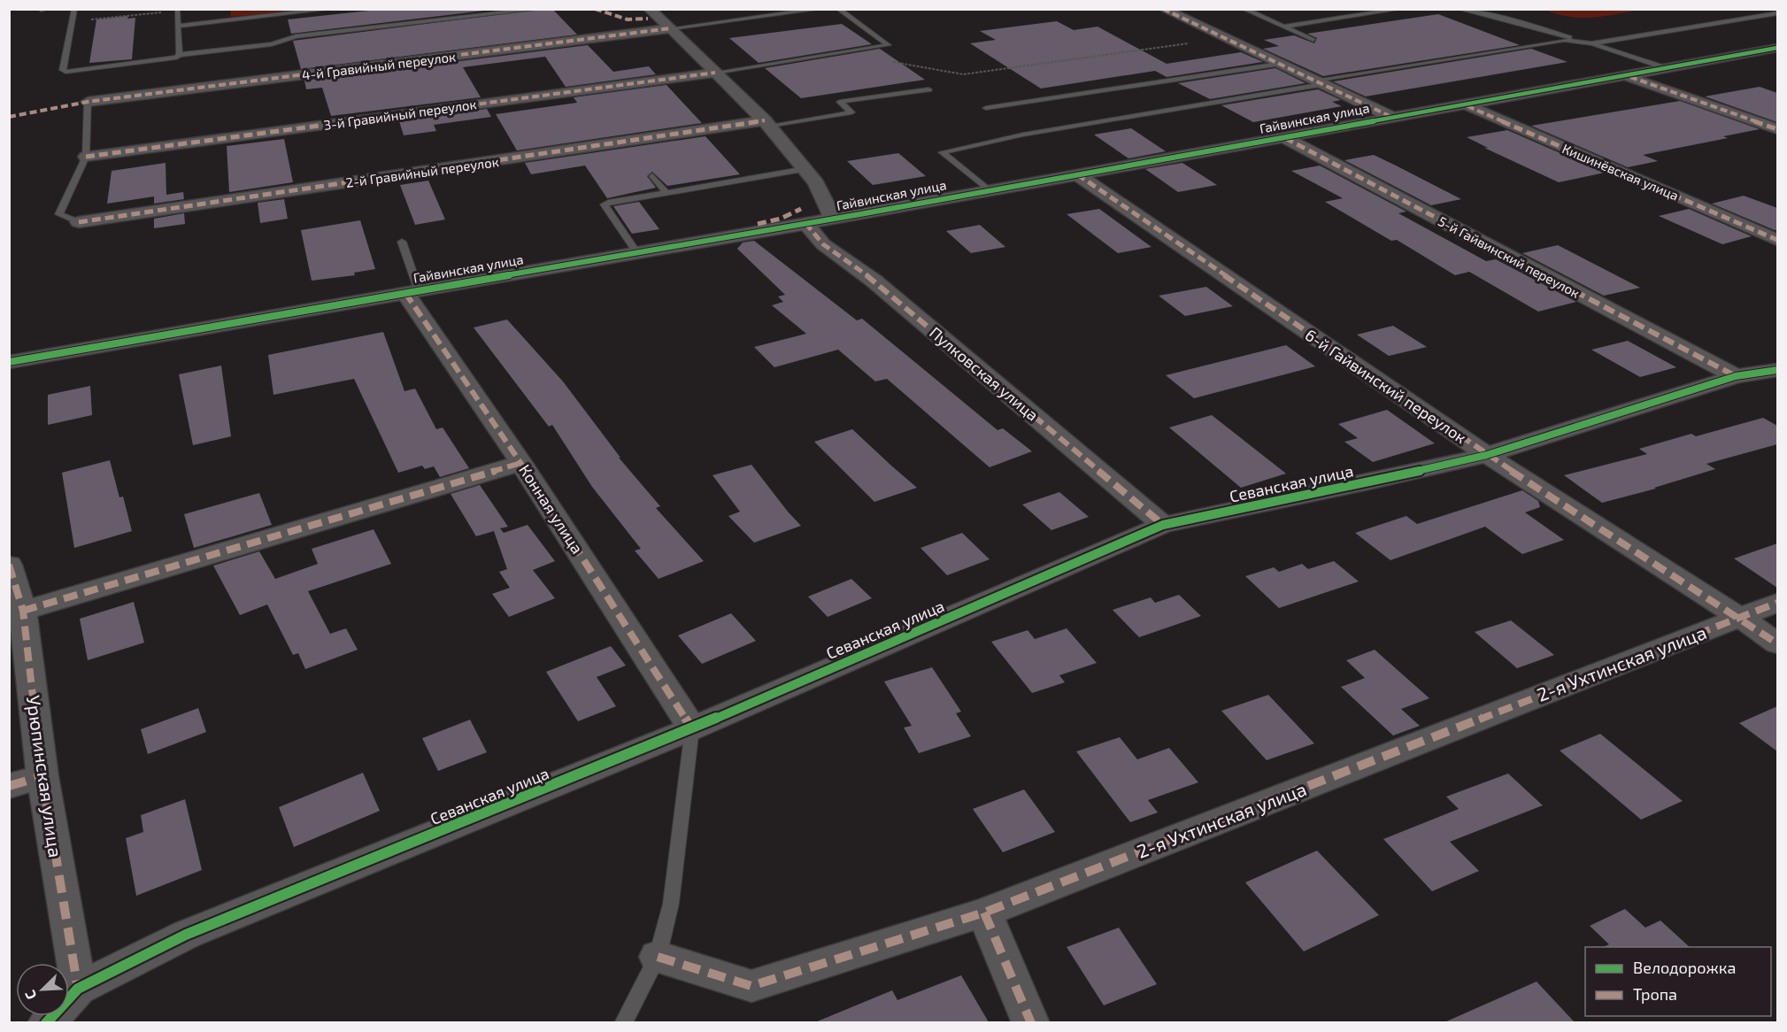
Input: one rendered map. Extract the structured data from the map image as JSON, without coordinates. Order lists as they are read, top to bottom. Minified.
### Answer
{"streets":{"street":["4-й Гравийный переулок","3-й Гравийный переулок","Гайвинская улица","2-й Гравийный переулок","Кишинёвская улица","5-й Гайвинский переулок","Пулковская улица","6-й Гайвинский переулок","Севанская улица","Конная улица","2-я Ухтинская улица","Урюпинская улица"]},"crossings":[["Гайвинская улица","Кишинёвская улица"],["Гайвинская улица","5-й Гайвинский переулок"],["Гайвинская улица","Пулковская улица"],["Гайвинская улица","6-й Гайвинский переулок"],["Гайвинская улица","Конная улица"],["5-й Гайвинский переулок","Севанская улица"],["Пулковская улица","Севанская улица"],["6-й Гайвинский переулок","Севанская улица"],["6-й Гайвинский переулок","2-я Ухтинская улица"],["Севанская улица","Конная улица"],["Севанская улица","Урюпинская улица"]],"legend":["Велодорожка","Тропа"],"north":"bottom left"}
